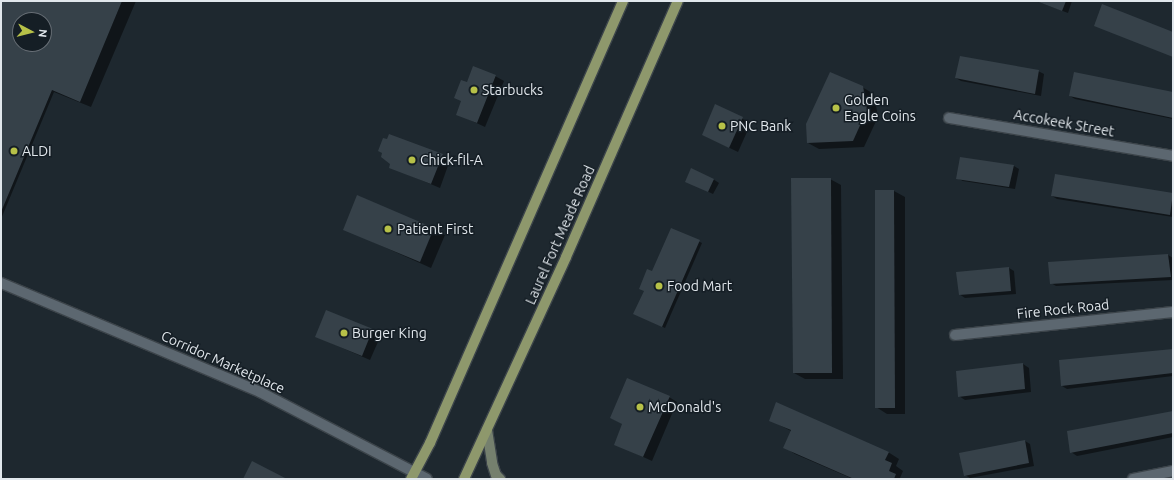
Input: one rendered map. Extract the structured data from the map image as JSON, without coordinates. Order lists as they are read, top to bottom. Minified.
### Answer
{"streets":{"main road":["Laurel Fort Meade Road"],"street":["Accokeek Street","Fire Rock Road","Corridor Marketplace"]},"places":["Starbucks","Golden Eagle Coins","PNC Bank","ALDI","Chick-fil-A","Patient First","Food Mart","Burger King","McDonald's"],"north":"right"}
